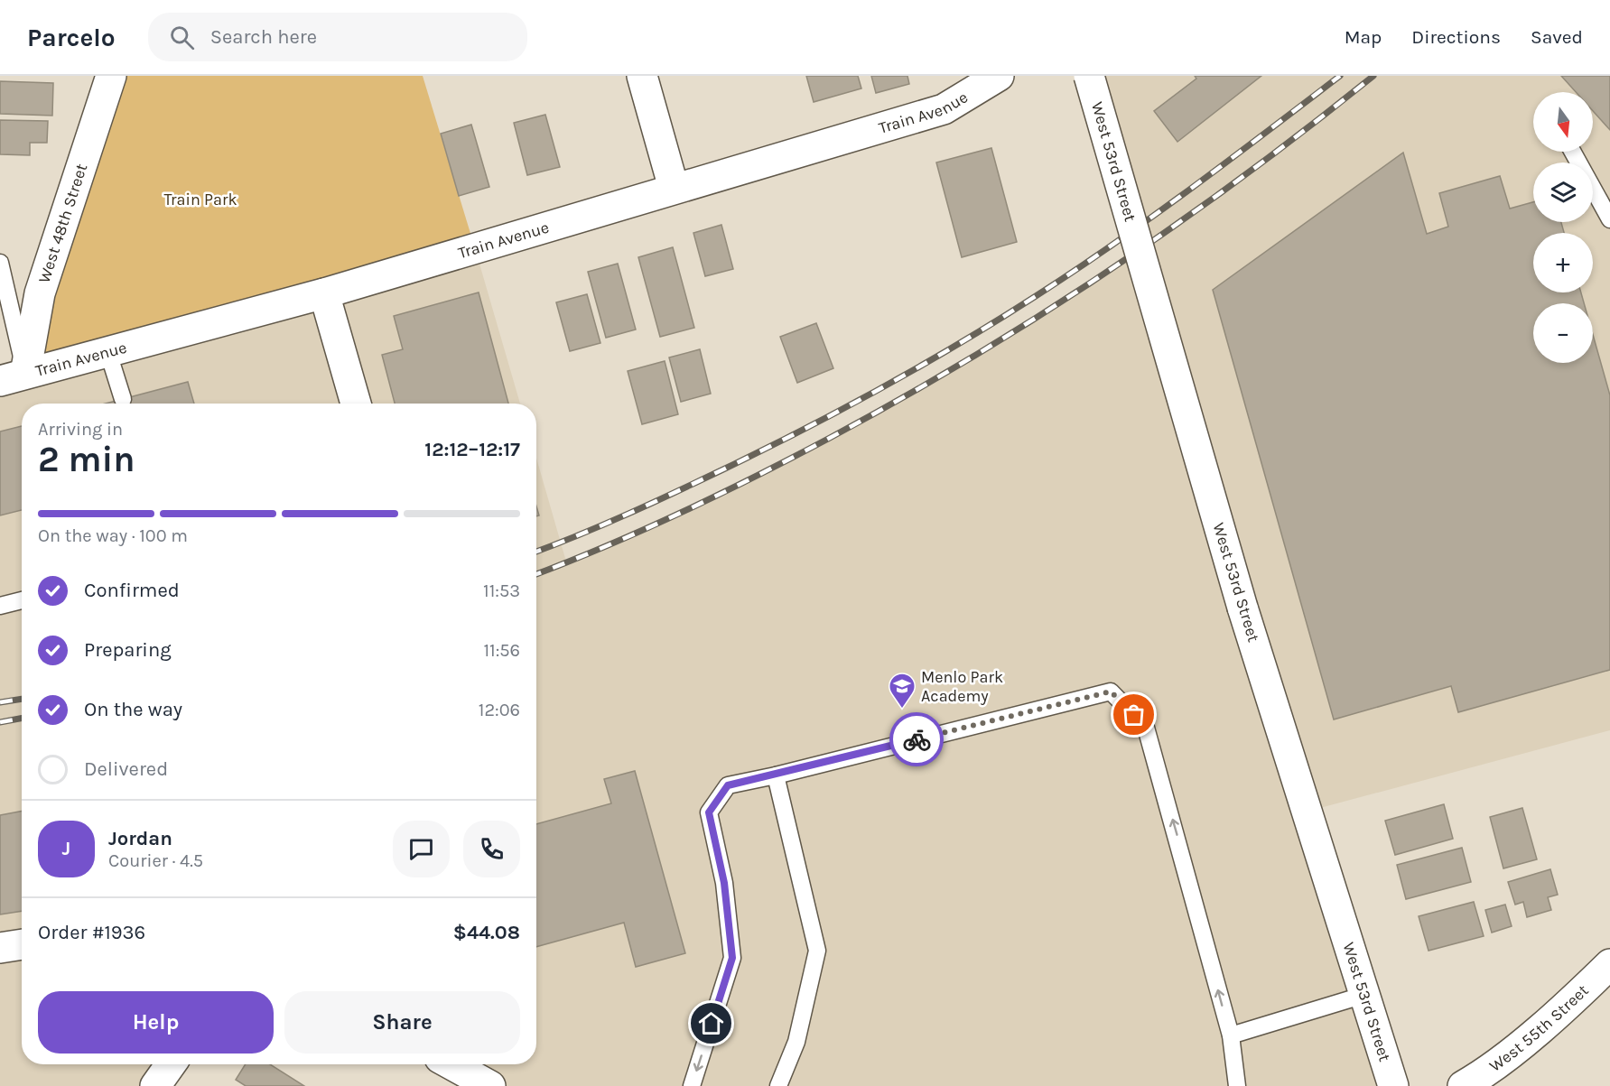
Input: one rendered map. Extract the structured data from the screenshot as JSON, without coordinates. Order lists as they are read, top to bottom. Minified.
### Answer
{"streets":{"street":["Train Avenue","West 53rd Street","West 48th Street","West 55th Street"]},"crossings":[["Train Avenue","West 48th Street"]],"parks":["Train Park"],"places":{"school or university":["Menlo Park Academy"]},"north":"bottom","page":{"header":"Parcelo","search":"Search here","nav":["Map","Directions","Saved"],"map_buttons":["+","−"],"heading":["2 min","Arriving in","12:12–12:17"],"panel":["Jordan","Courier · 4.5","Order #1936","$44.08"],"bar":"On the way · 100 m","list":[["Confirmed","11:53"],["Preparing","11:56"],["On the way","12:06"],"Delivered"],"round":"J","buttons":["Help","Share"]}}
